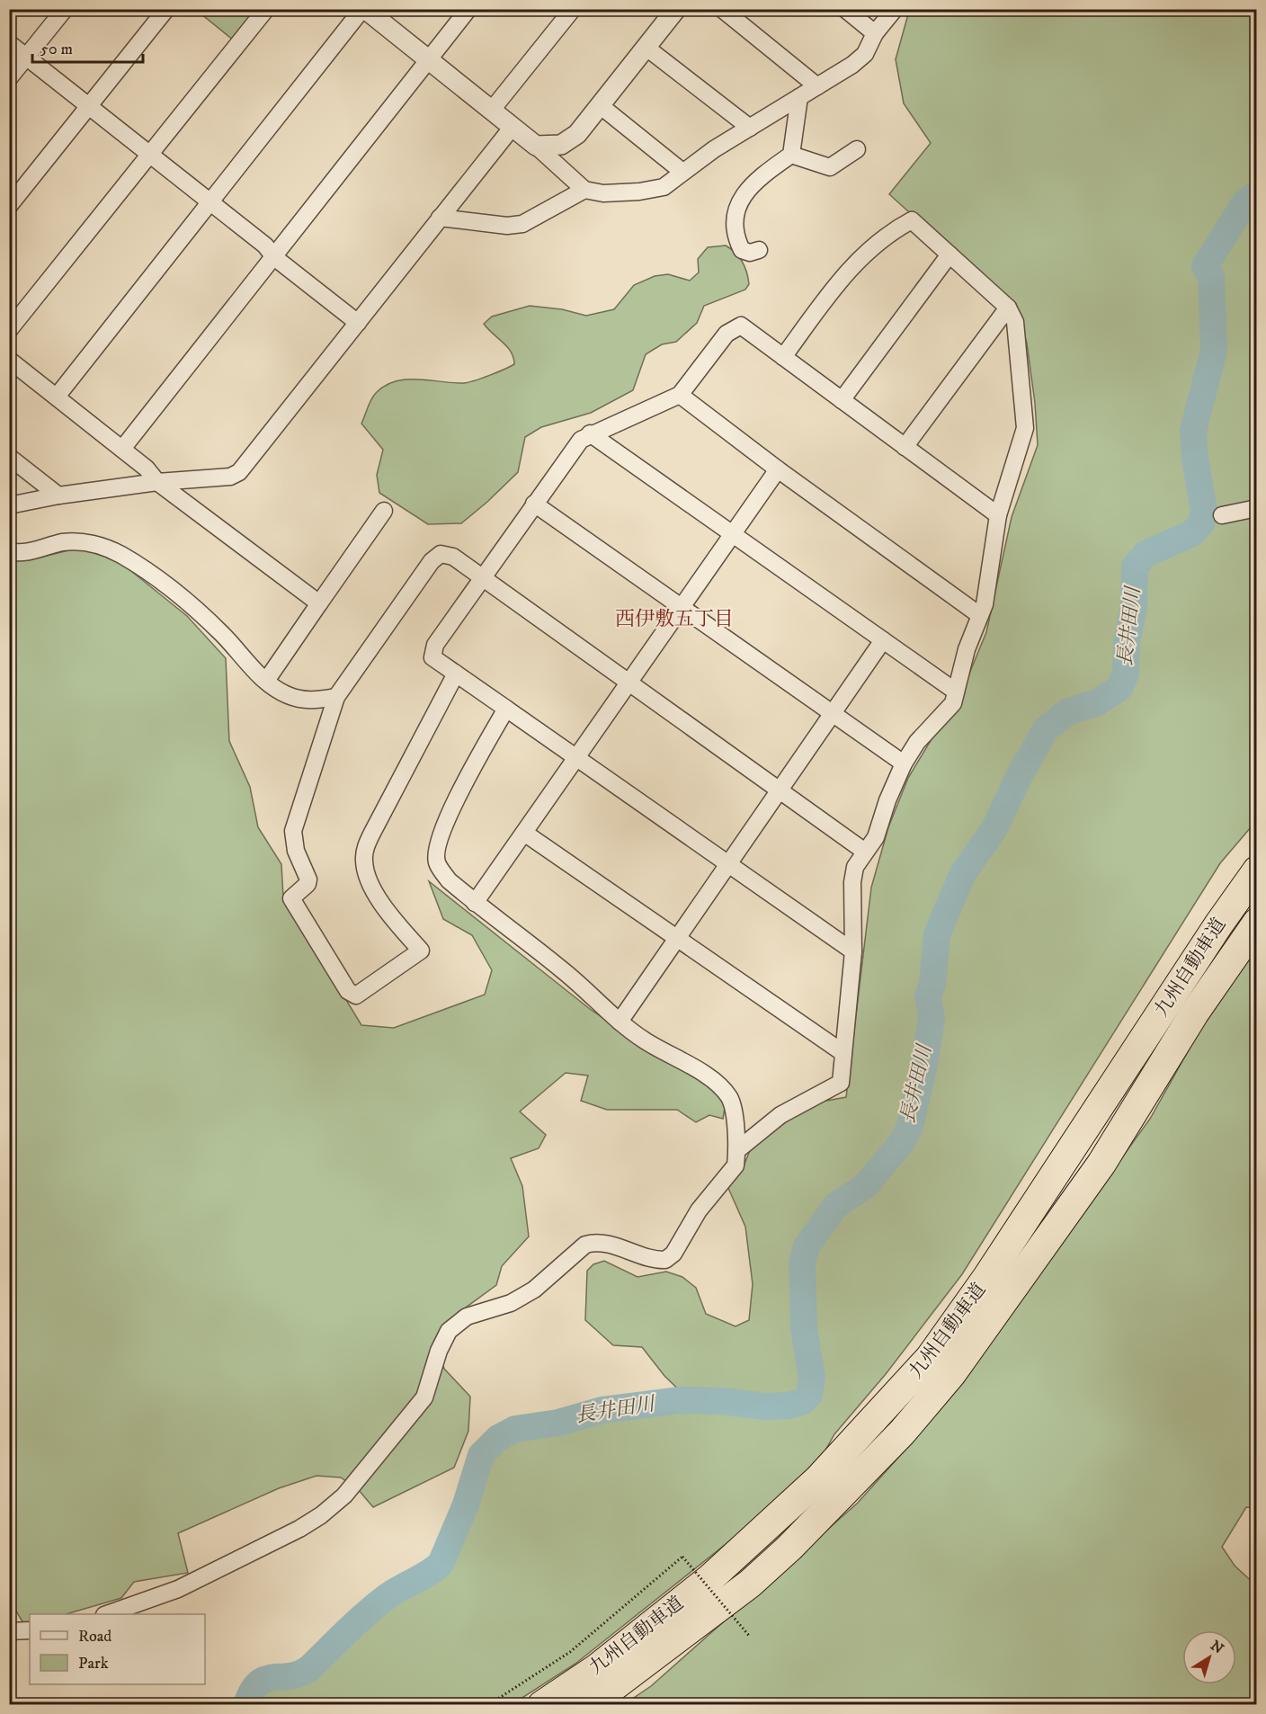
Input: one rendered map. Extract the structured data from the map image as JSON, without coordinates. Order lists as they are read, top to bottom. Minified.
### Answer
{"streets":{"highway":["九州自動車道"]},"districts":["西伊敷五丁目"],"water":["長井田川"],"legend":["Road","Park"],"scale_bar":"50 m","north":"top right"}
